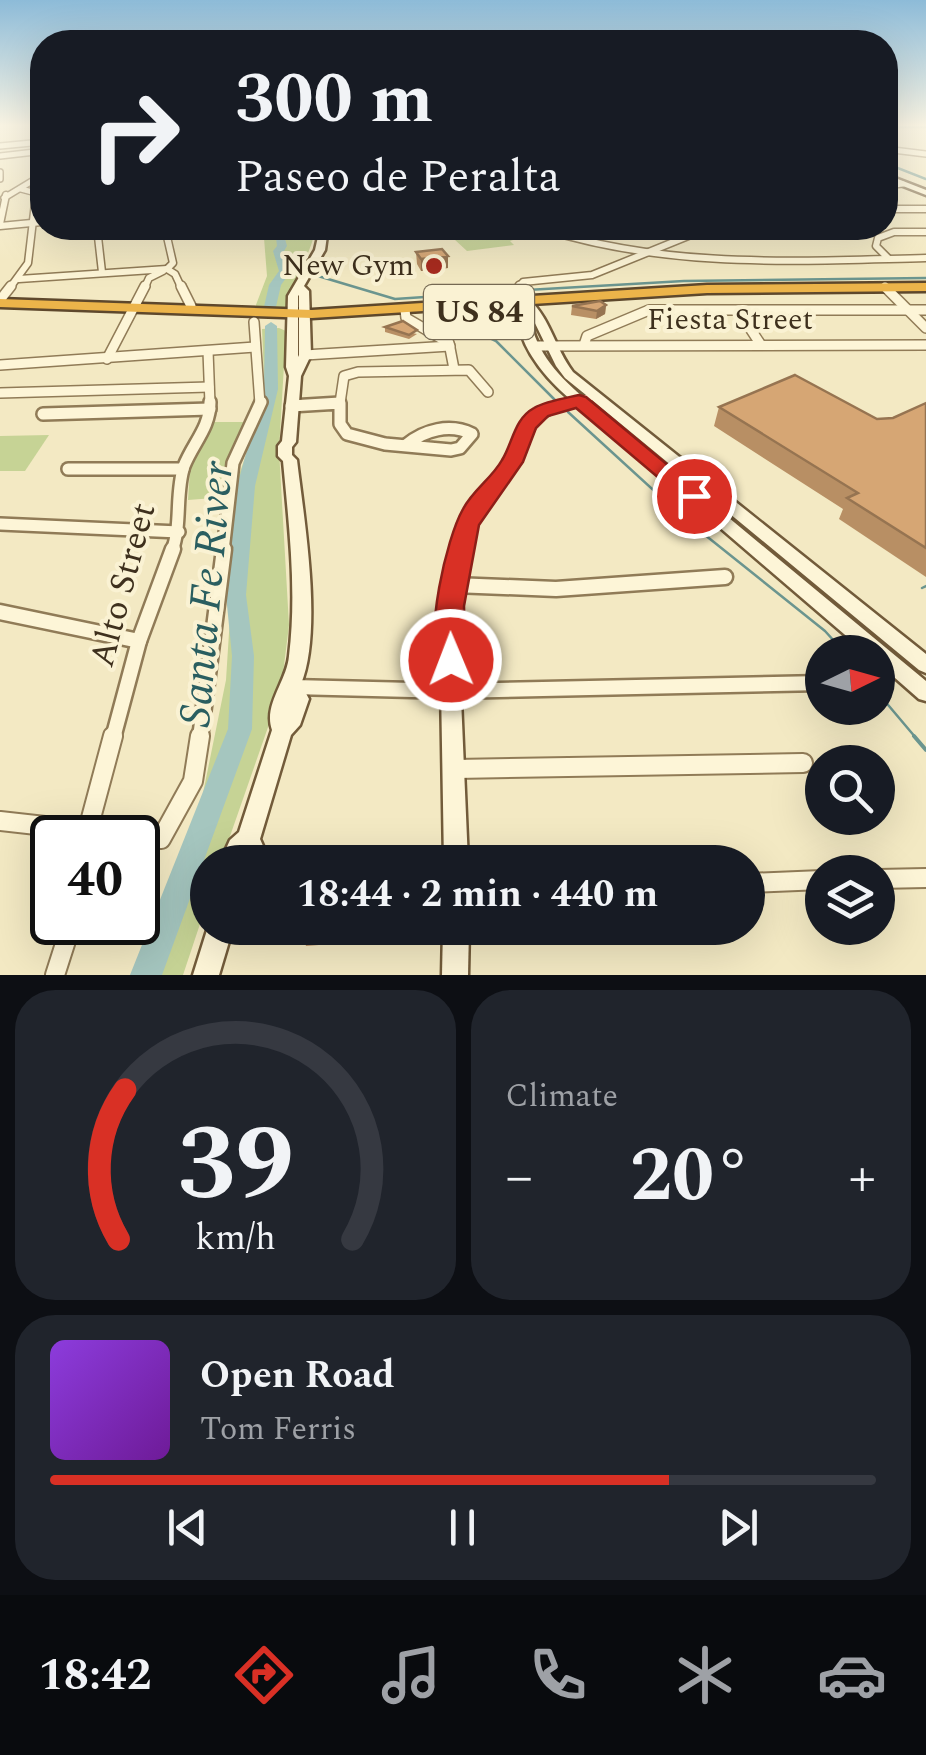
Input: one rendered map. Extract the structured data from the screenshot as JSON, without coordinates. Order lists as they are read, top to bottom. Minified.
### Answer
{"streets":{"highway":["US 84"],"street":["Fiesta Street","Alto Street"]},"water":["Santa Fe River"],"places":["New Gym"],"north":"right","page":{"turn":["300 m","Paseo de Peralta"],"limit":"40","trip":"18:44 · 2 min · 440 m","tile":"Climate","heat":["−","20°","+"],"song":["Open Road","Tom Ferris"],"tabs":"18:42","gauge":["39","km/h"]}}
